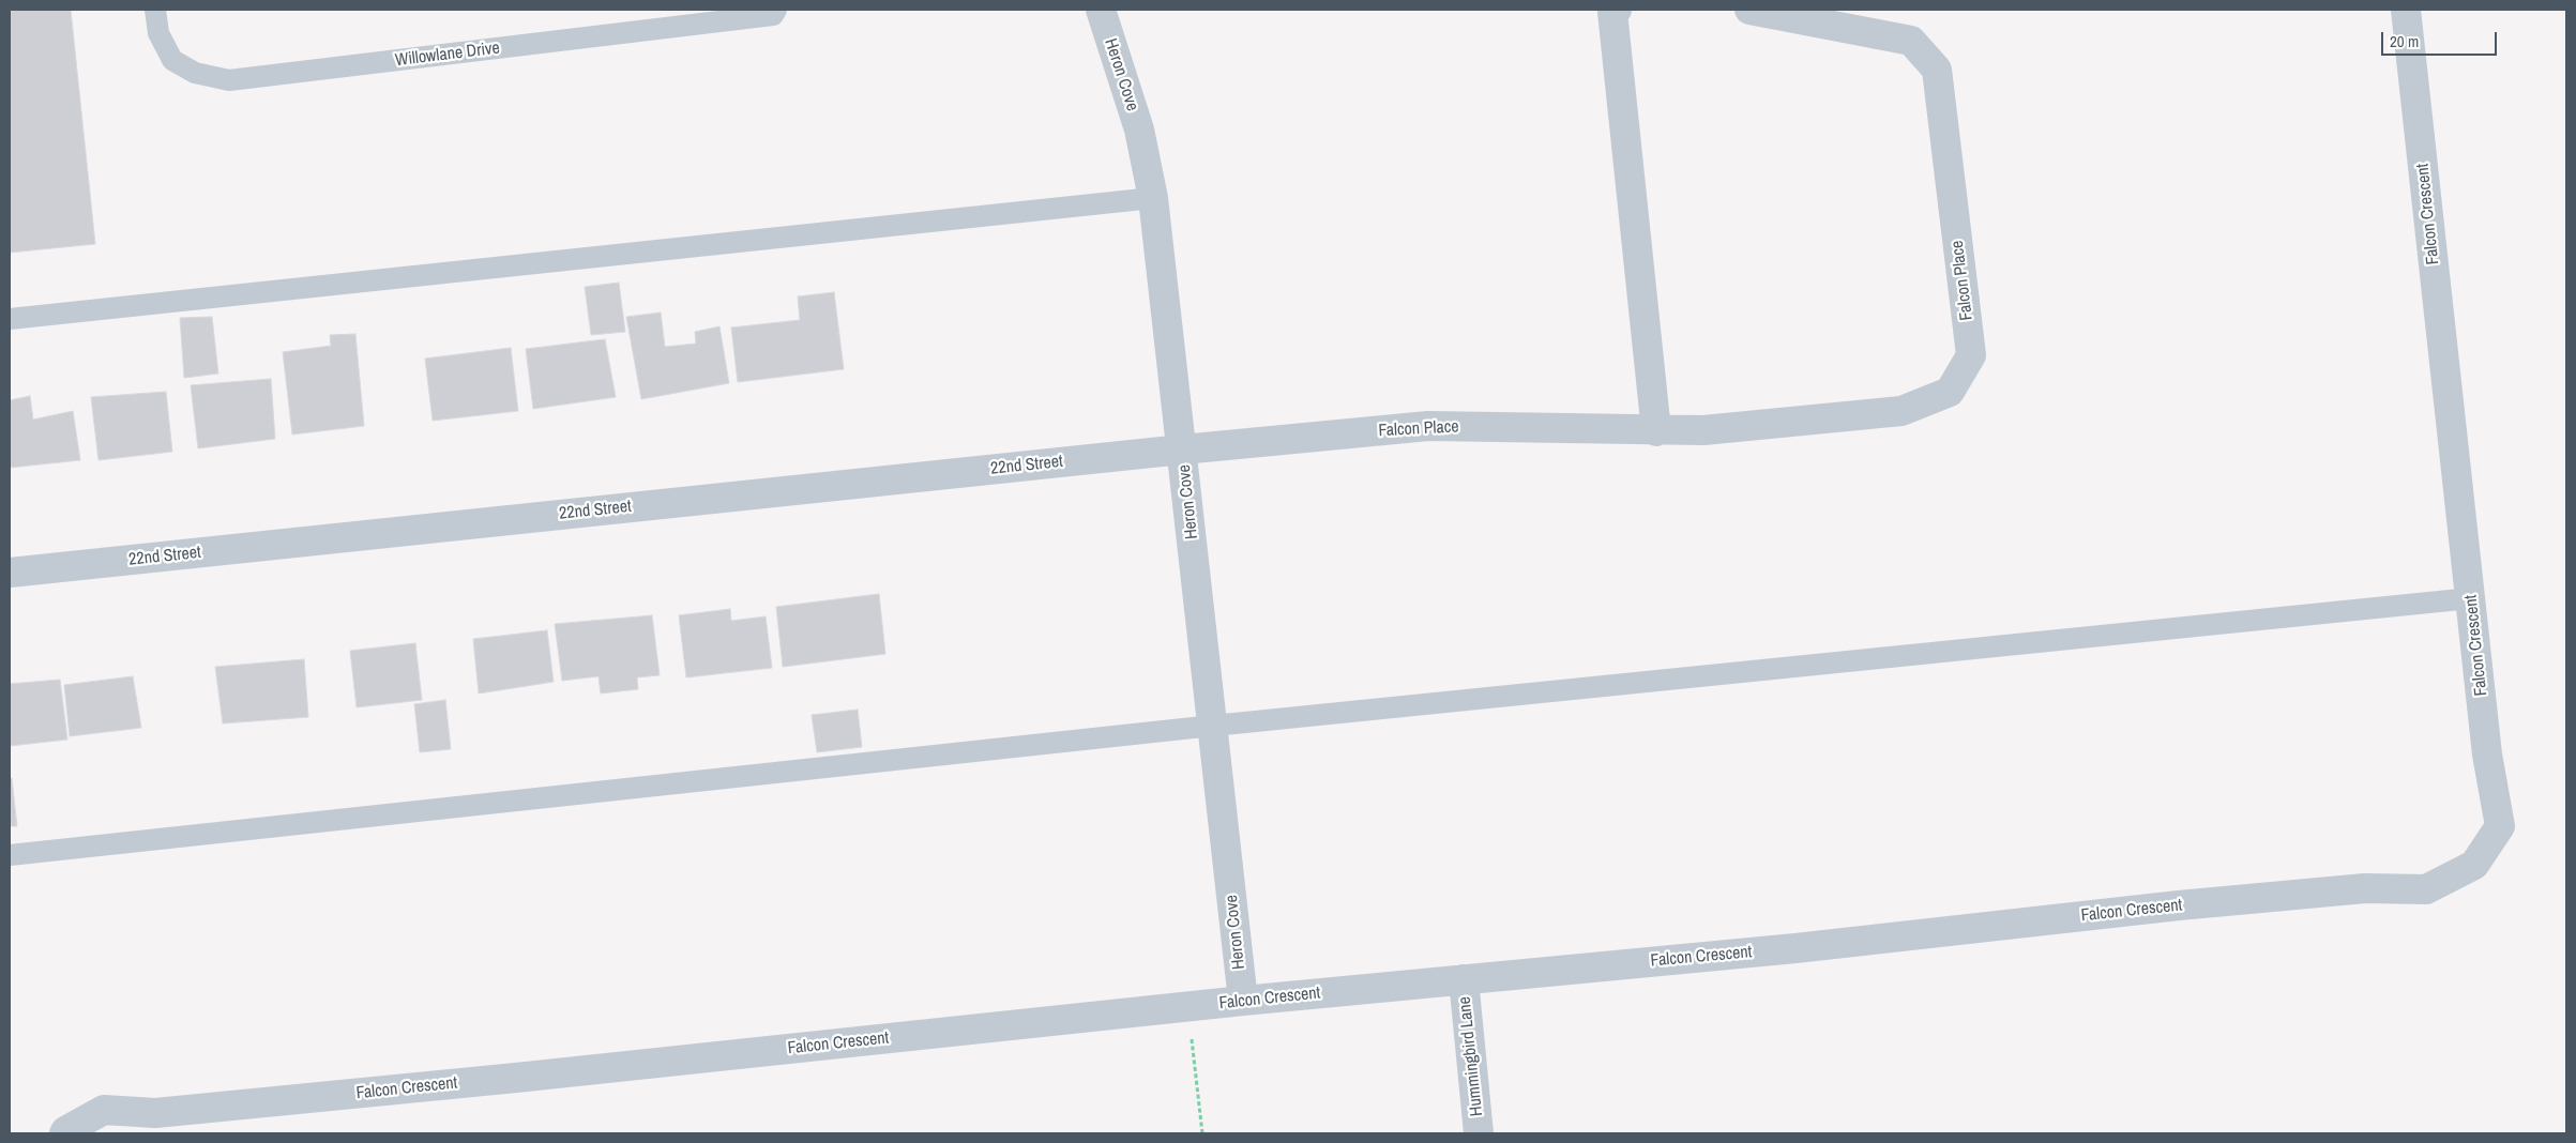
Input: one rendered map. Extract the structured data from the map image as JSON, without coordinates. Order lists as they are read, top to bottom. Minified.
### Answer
{"streets":{"street":["Heron Cove","Falcon Crescent","Falcon Place","22nd Street","Hummingbird Lane"],"lane":["Willowlane Drive"]},"crossings":[["Heron Cove","Falcon Crescent"],["Heron Cove","Falcon Place"],["Heron Cove","22nd Street"],["Falcon Crescent","Hummingbird Lane"],["Falcon Place","22nd Street"]],"scale_bar":"20 m"}
